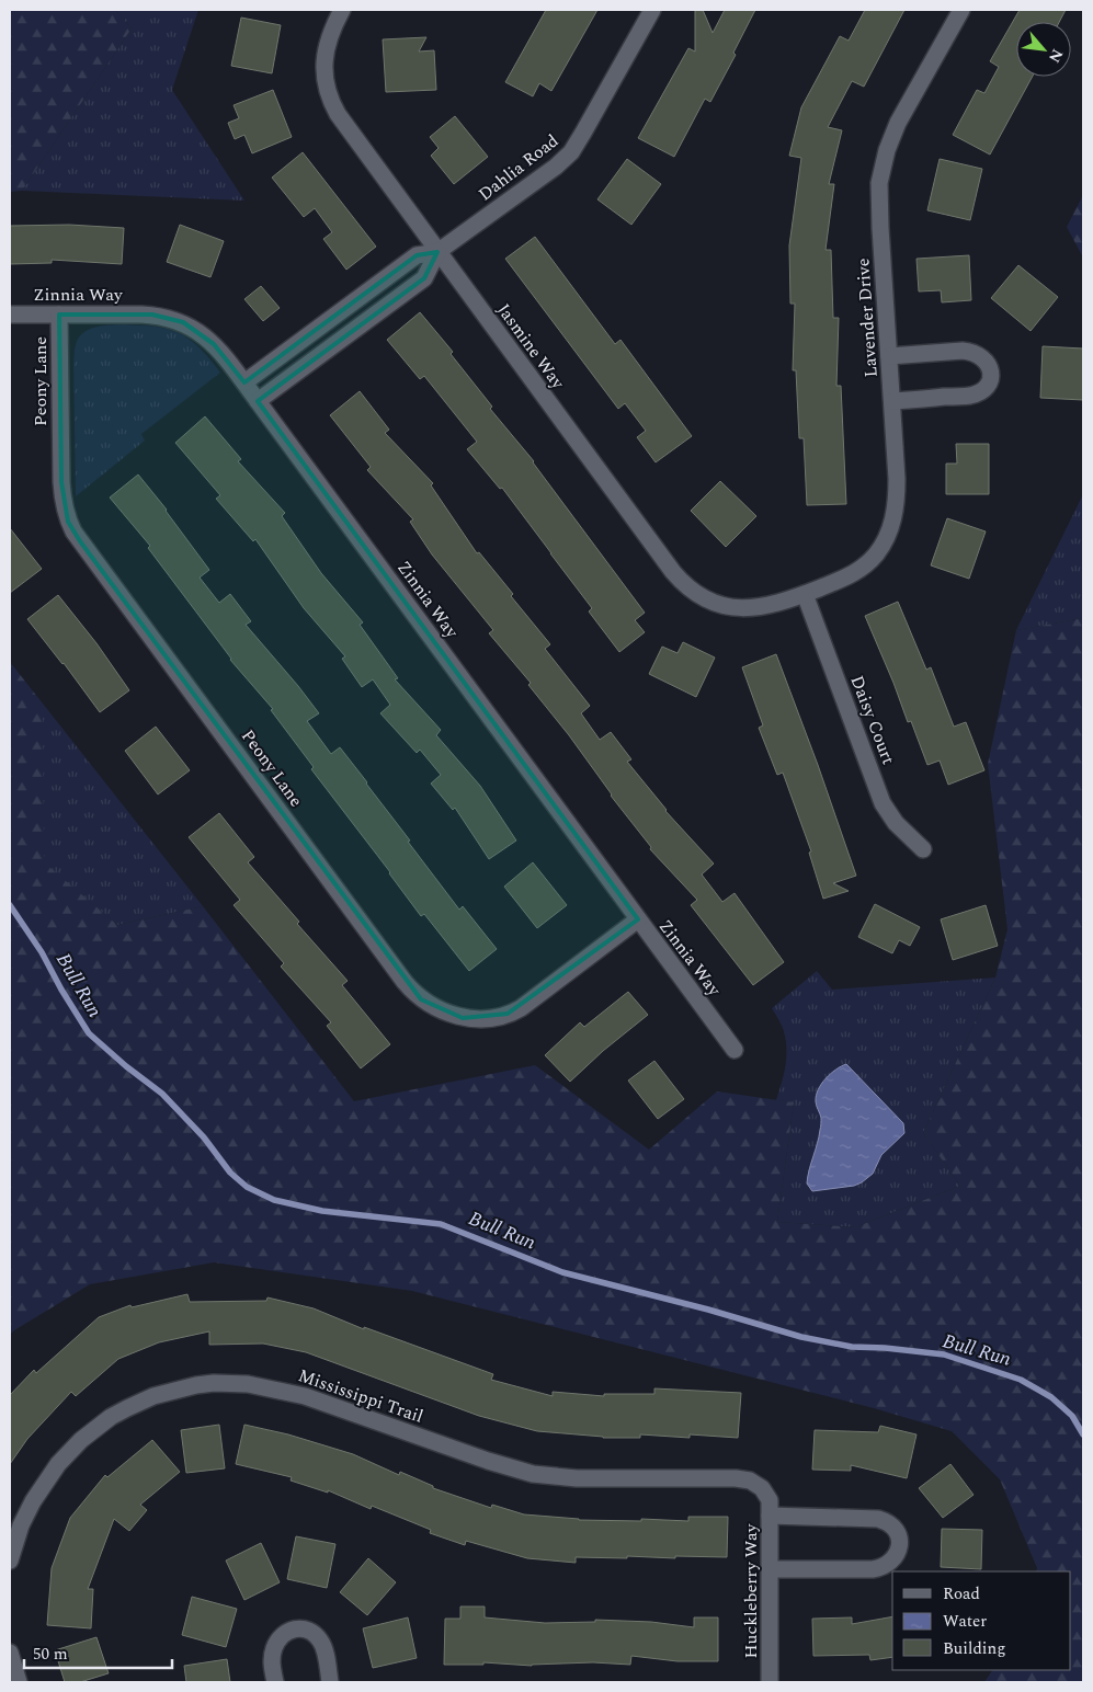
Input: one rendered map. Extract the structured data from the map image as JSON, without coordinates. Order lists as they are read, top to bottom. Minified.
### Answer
{"streets":{"street":["Dahlia Road","Zinnia Way","Lavender Drive","Jasmine Way","Peony Lane","Daisy Court","Mississippi Trail","Huckleberry Way"]},"crossings":[["Dahlia Road","Zinnia Way"],["Dahlia Road","Jasmine Way"],["Zinnia Way","Peony Lane"],["Lavender Drive","Jasmine Way"],["Lavender Drive","Daisy Court"],["Jasmine Way","Daisy Court"],["Mississippi Trail","Huckleberry Way"]],"water":["Bull Run"],"legend":["Road","Water","Building"],"scale_bar":"50 m","north":"bottom right"}
